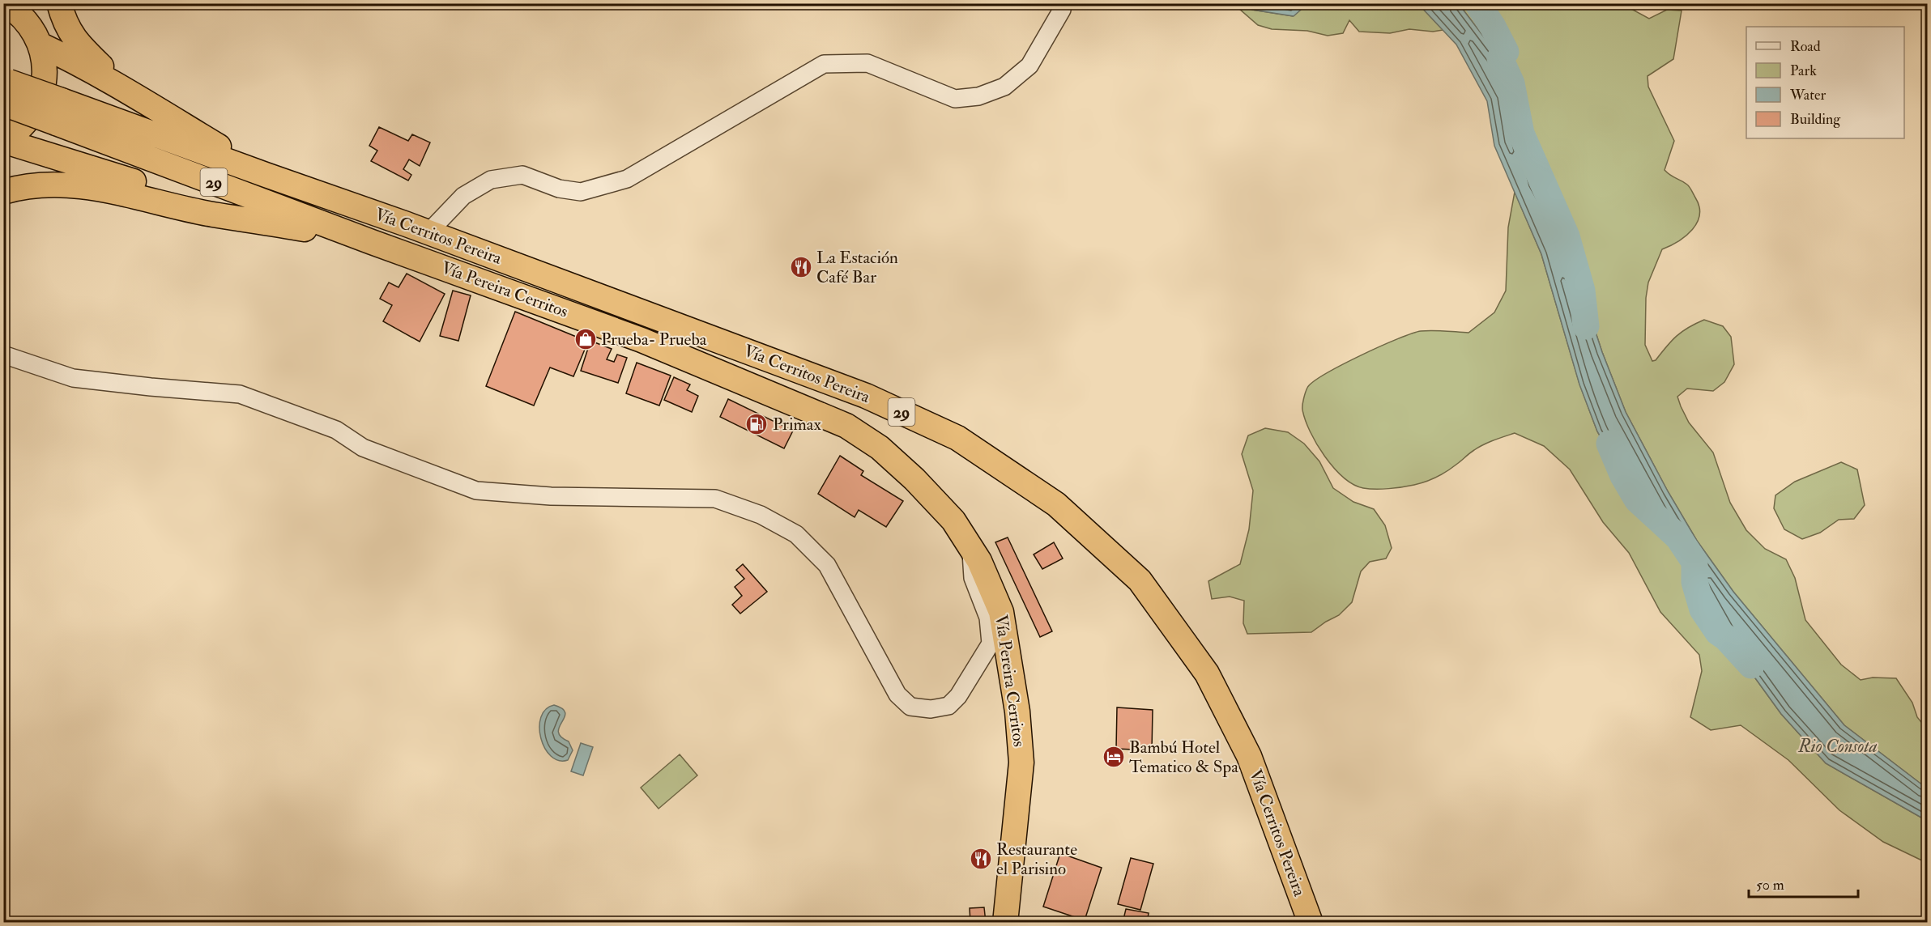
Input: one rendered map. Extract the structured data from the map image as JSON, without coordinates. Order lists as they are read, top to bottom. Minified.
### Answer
{"streets":{"highway":["29","Vía Cerritos Pereira","Vía Pereira Cerritos"]},"crossings":[["29","Vía Cerritos Pereira"],["29","Vía Pereira Cerritos"]],"water":["Rio Consota"],"places":{"restaurant":["La Estación Café Bar","Restaurante el Parisino"],"shop":["Prueba- Prueba"],"fuel station":["Primax"],"hotel":["Bambú Hotel Tematico & Spa"]},"legend":["Road","Park","Water","Building"],"scale_bar":"50 m"}
